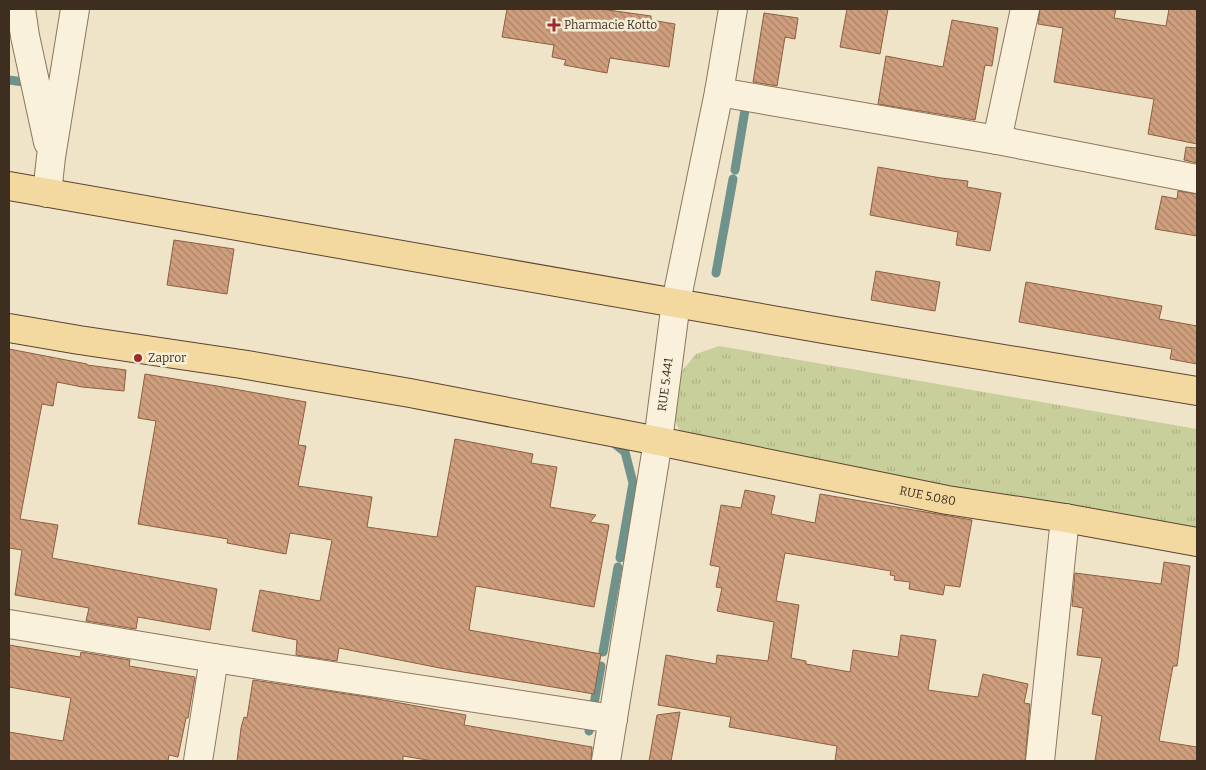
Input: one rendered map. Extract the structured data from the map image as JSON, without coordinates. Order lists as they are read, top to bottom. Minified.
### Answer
{"streets":{"main road":["RUE 5.080"],"street":["RUE 5.441"]},"crossings":[["RUE 5.441","RUE 5.080"]],"places":{"health":["Pharmacie Kotto"],"other":["Zapror"]}}
